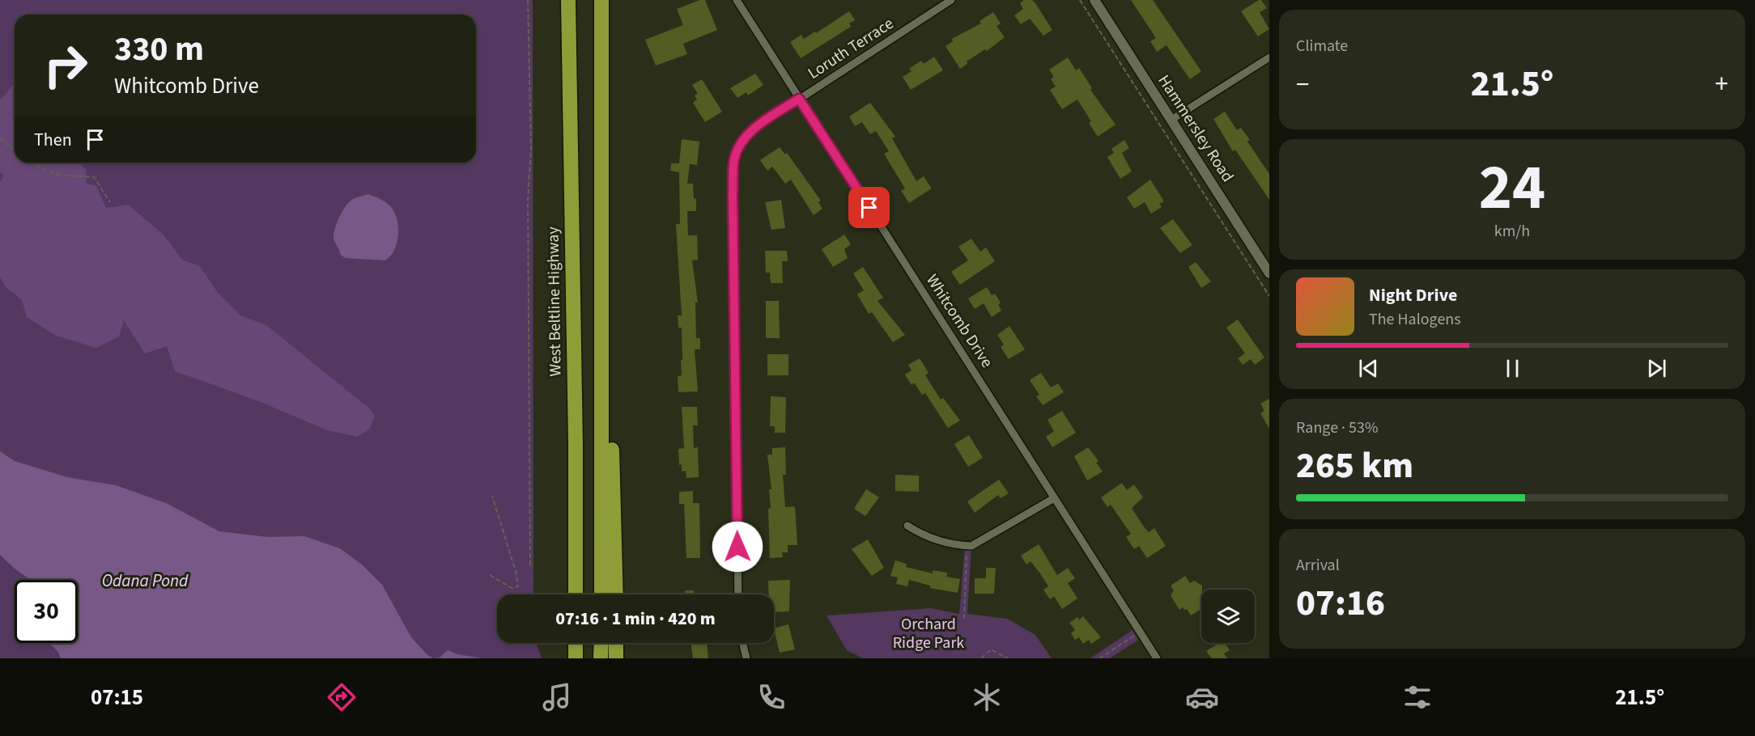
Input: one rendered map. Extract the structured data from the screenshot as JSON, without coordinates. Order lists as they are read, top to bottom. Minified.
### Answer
{"streets":{"highway":["West Beltline Highway"],"street":["Loruth Terrace","Hammersley Road","Whitcomb Drive"]},"crossings":[["Loruth Terrace","Whitcomb Drive"]],"water":["Odana Pond"],"parks":["Orchard Ridge Park"],"page":{"tile":["Climate",["24","km/h"],["Range · 53%","265 km"],["Arrival","07:16"]],"turn":["330 m","Whitcomb Drive"],"heat":["−","21.5°","+"],"then":"Then","song":["Night Drive","The Halogens"],"limit":"30","trip":"07:16 · 1 min · 420 m","tabs":["07:15","21.5°"]}}
